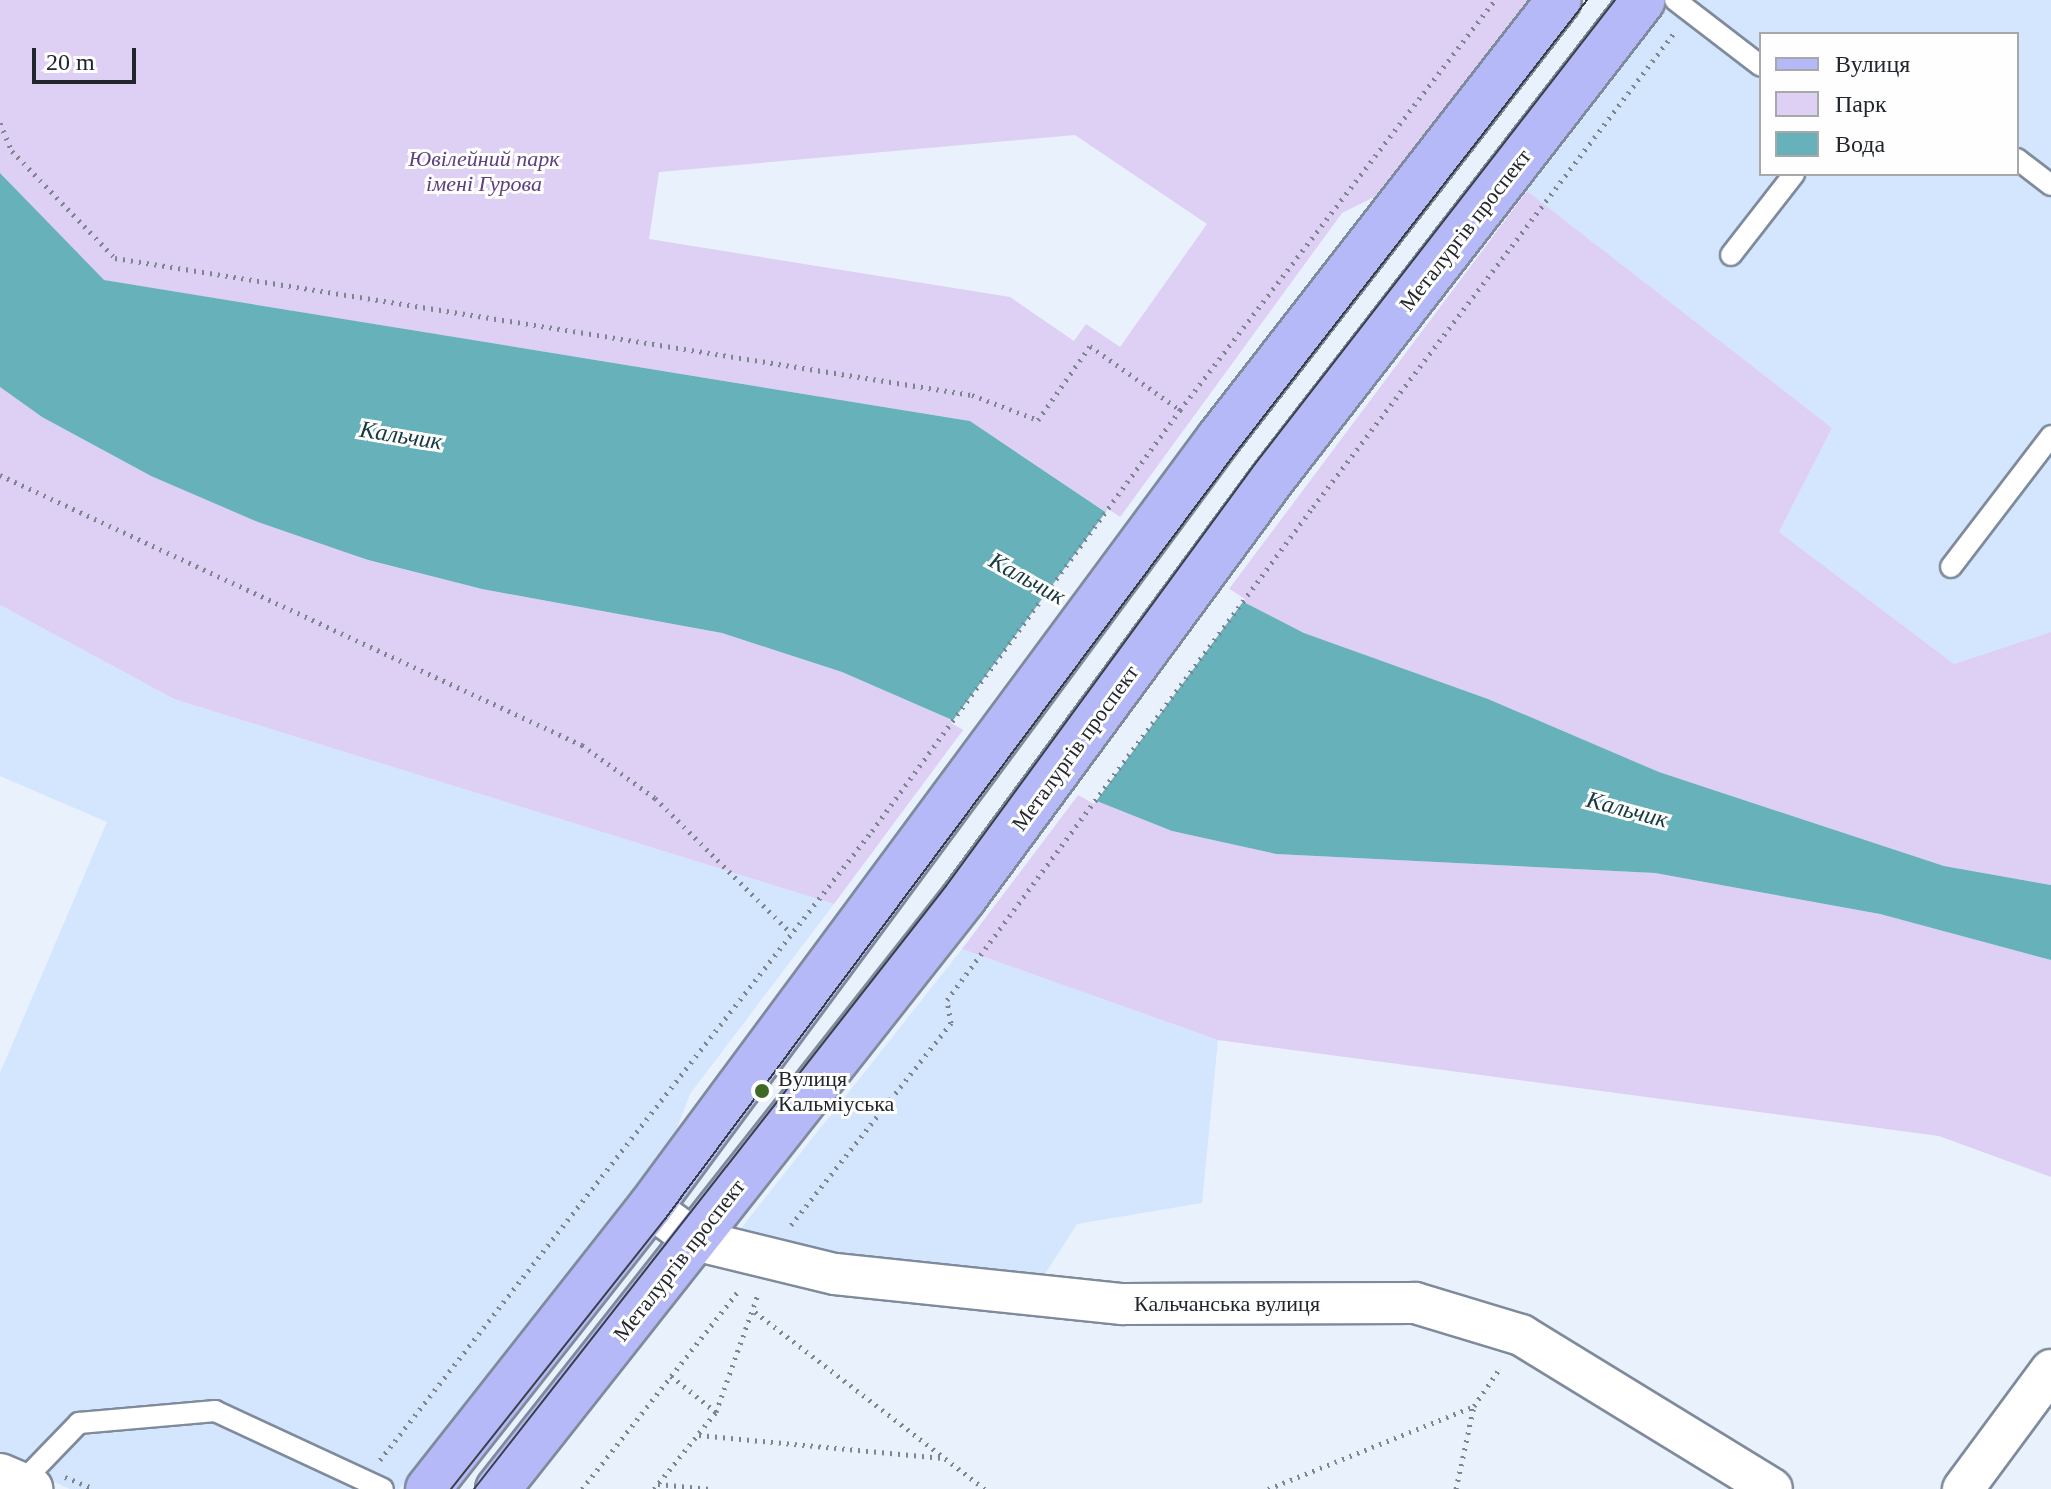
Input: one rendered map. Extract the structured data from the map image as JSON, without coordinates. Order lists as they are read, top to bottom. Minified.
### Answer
{"streets":{"main road":["Металургів проспект"],"street":["Кальчанська вулиця"]},"crossings":[["Металургів проспект","Кальчанська вулиця"]],"water":["Кальчик"],"parks":["Ювілейний парк імені Гурова"],"places":["Вулиця Кальміуська"],"legend":["Вулиця","Парк","Вода"],"scale_bar":"20 m"}
